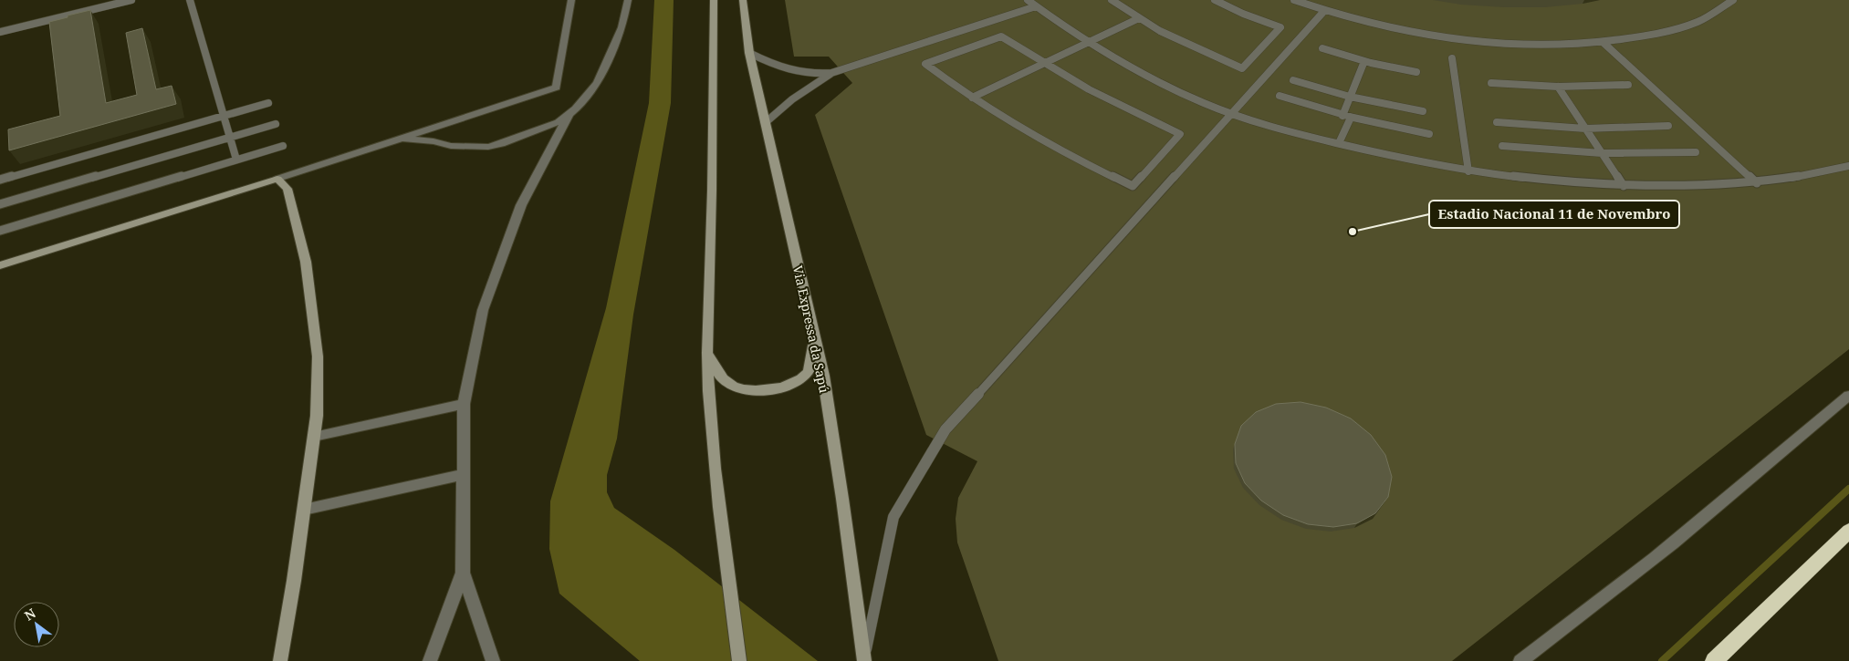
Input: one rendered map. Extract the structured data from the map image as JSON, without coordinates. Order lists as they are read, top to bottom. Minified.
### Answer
{"streets":{"main road":["Via Expressa da Sapú"]},"places":["Estadio Nacional 11 de Novembro"],"north":"top left"}
